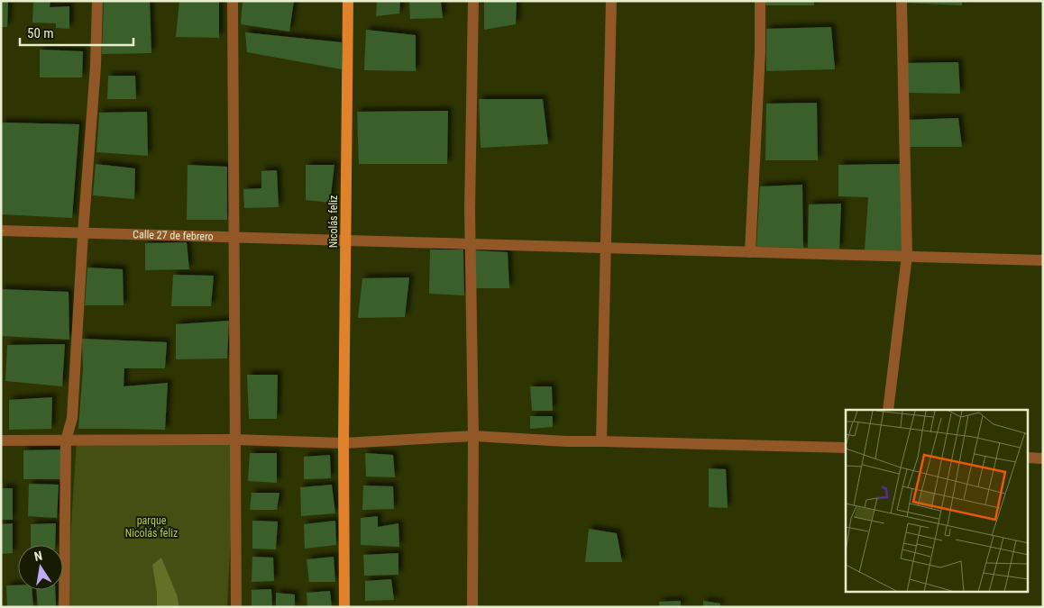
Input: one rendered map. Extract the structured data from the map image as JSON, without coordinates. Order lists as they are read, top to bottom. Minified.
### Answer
{"streets":{"main road":["Nicolás feliz"],"street":["Calle 27 de febrero"]},"crossings":[["Nicolás feliz","Calle 27 de febrero"]],"parks":["parque Nicolás feliz"],"scale_bar":"50 m","north":"top"}
